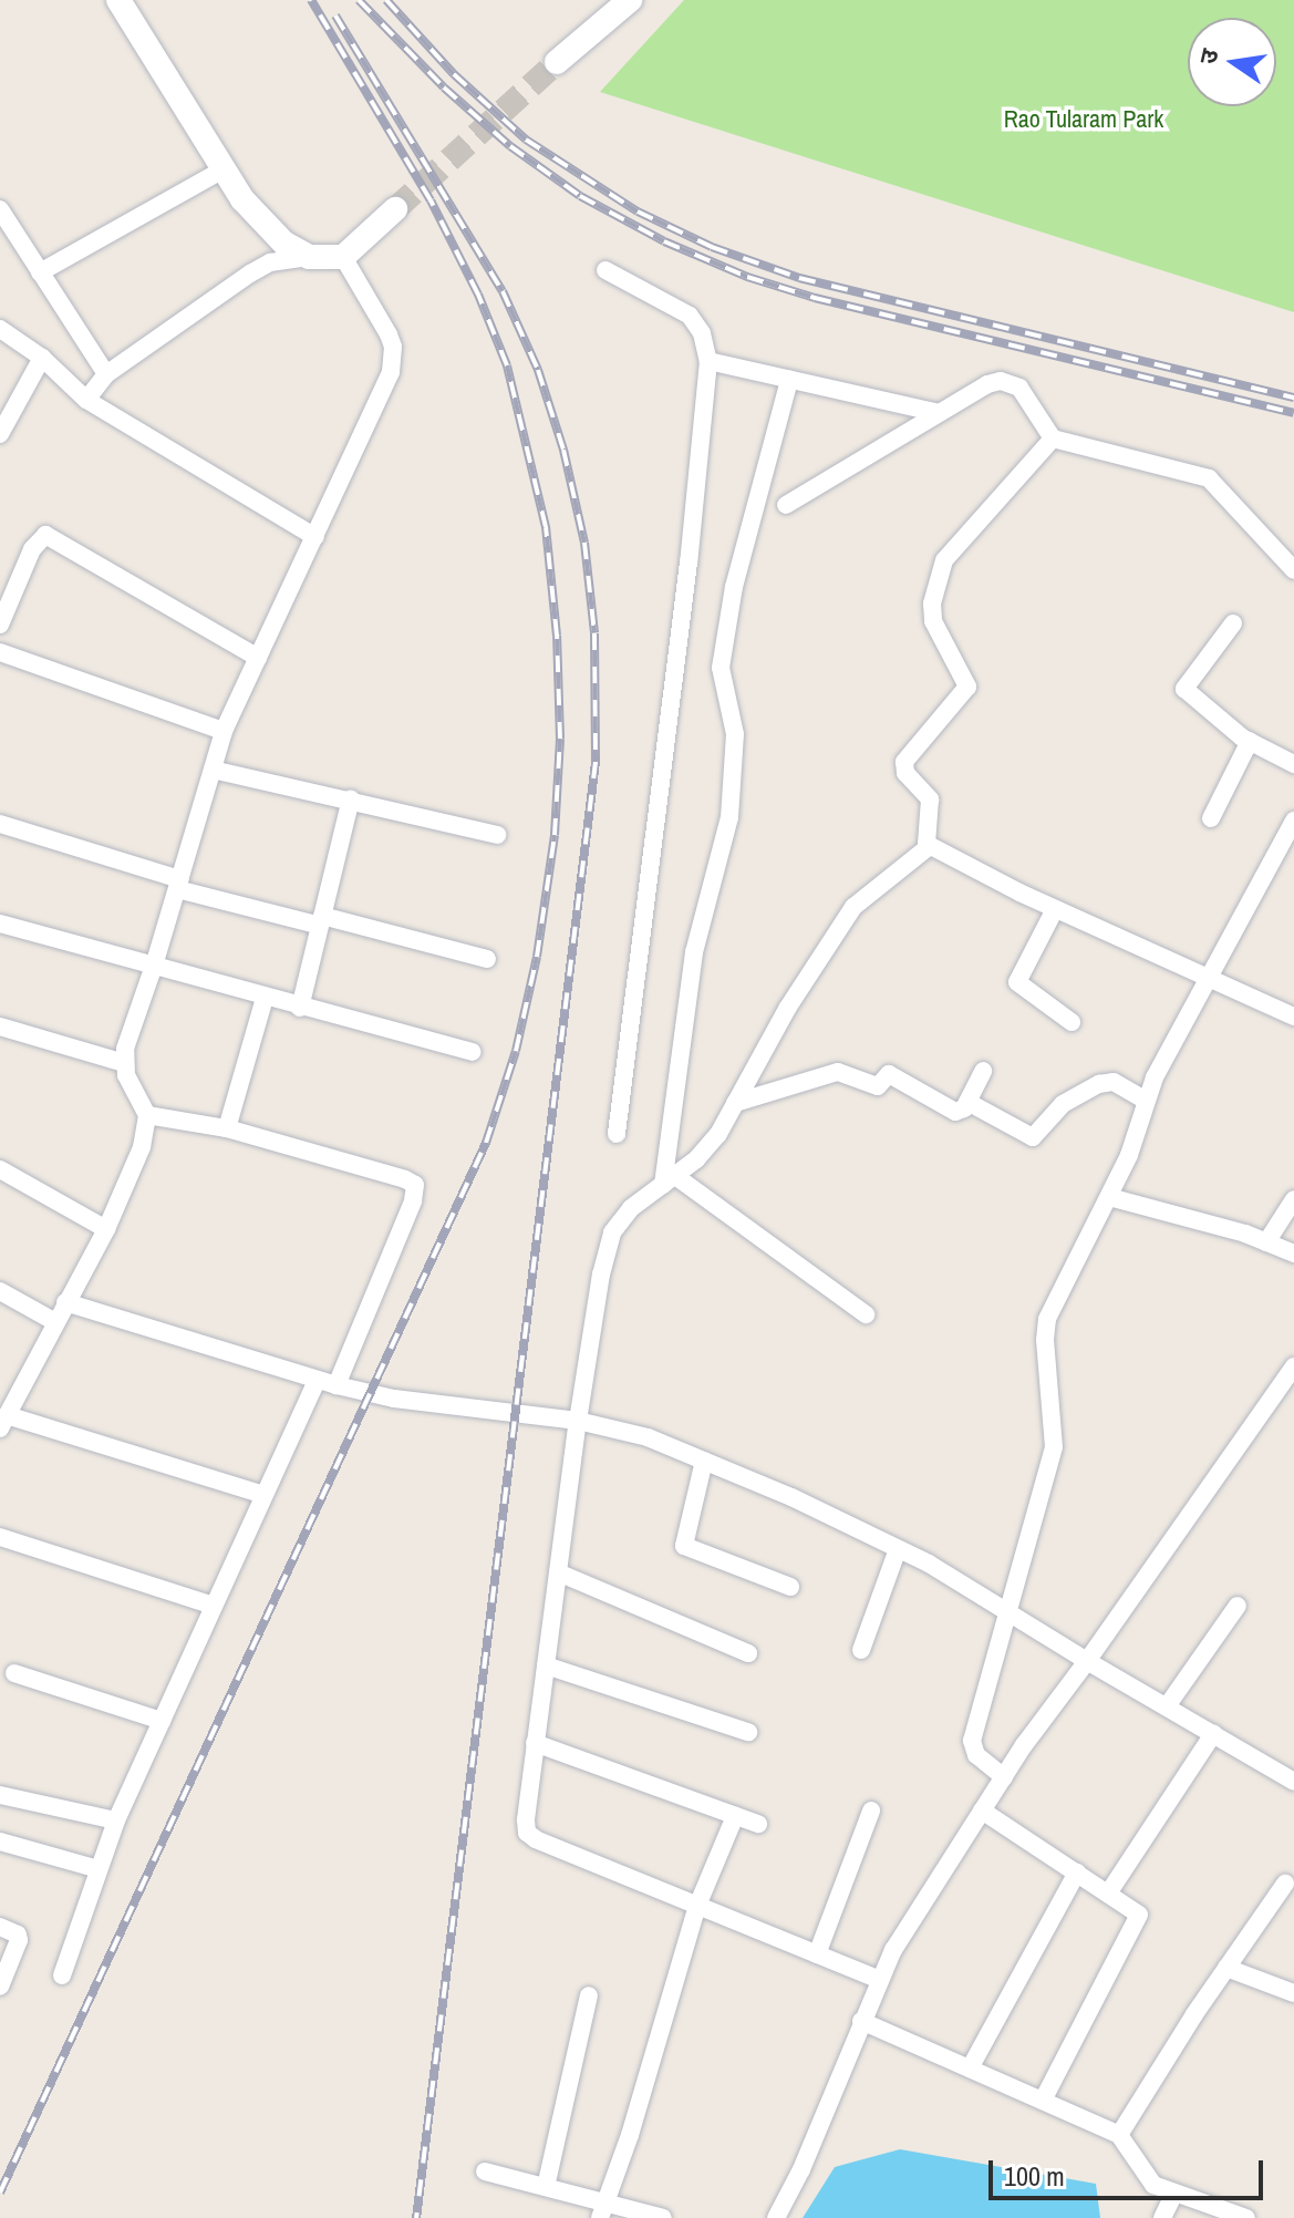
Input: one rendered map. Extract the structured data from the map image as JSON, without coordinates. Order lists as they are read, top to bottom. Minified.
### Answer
{"parks":["Rao Tularam Park"],"scale_bar":"100 m","north":"left"}
